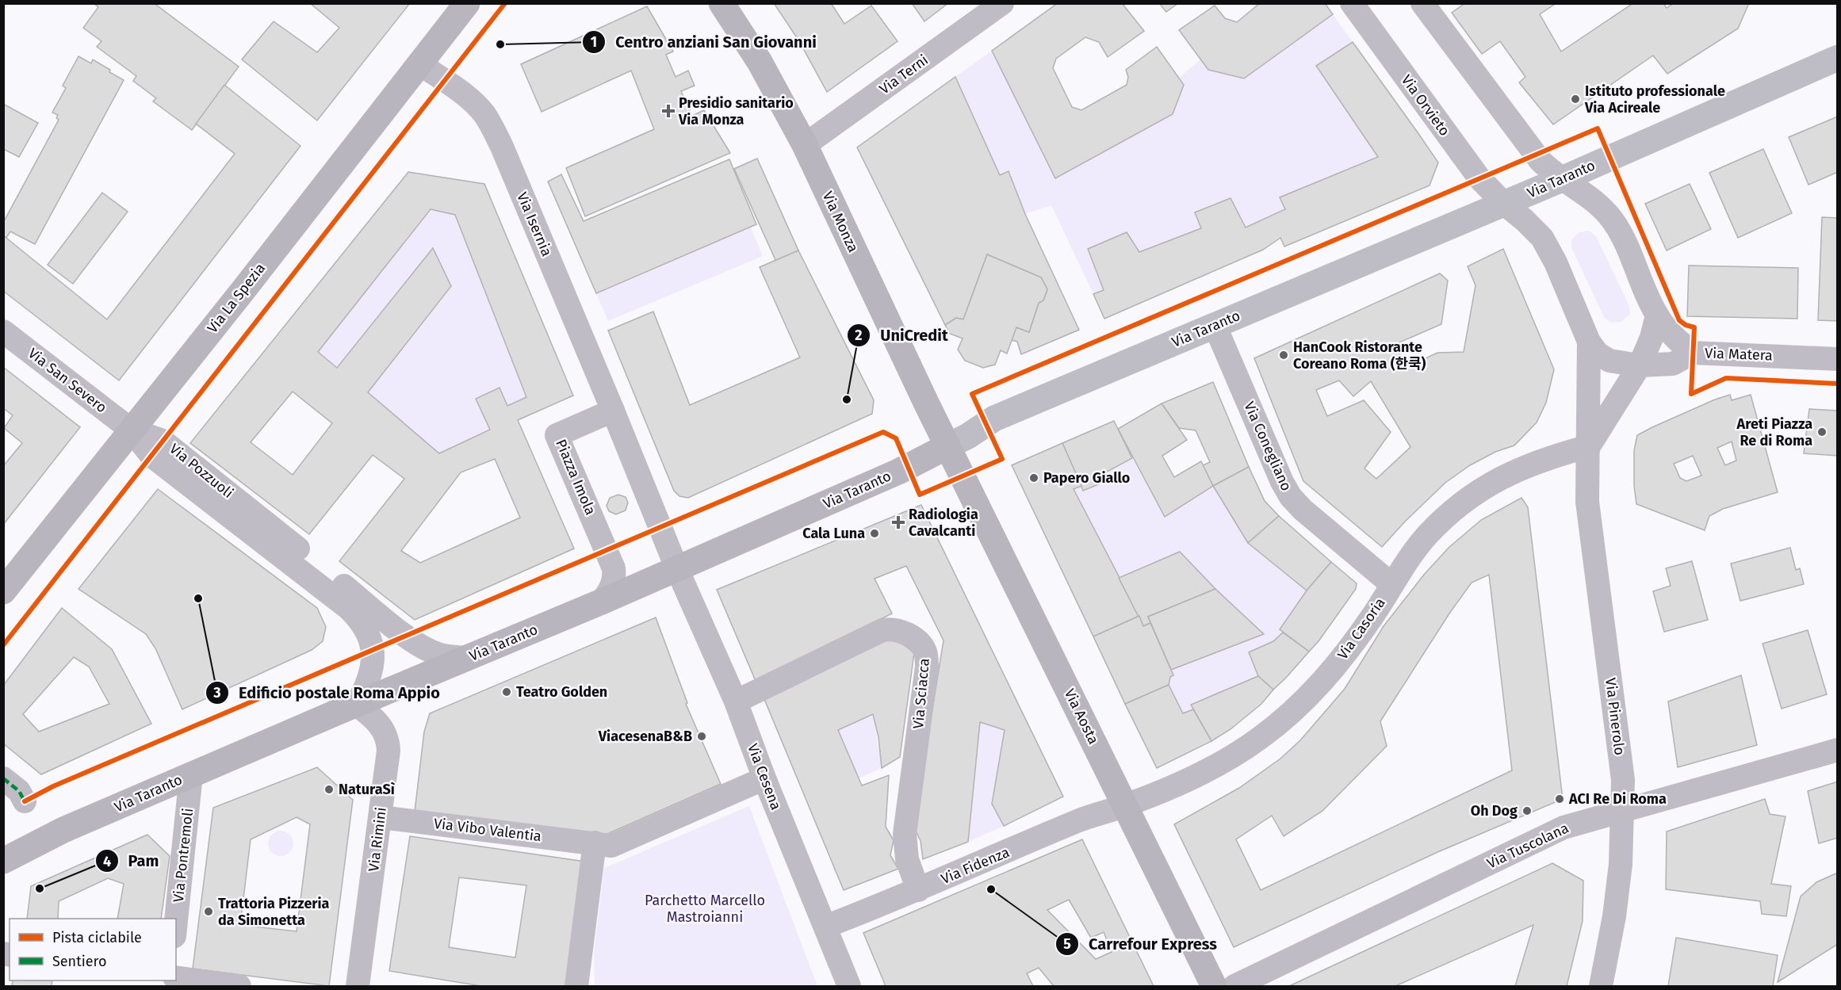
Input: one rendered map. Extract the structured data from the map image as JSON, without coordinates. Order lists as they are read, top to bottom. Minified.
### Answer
{"streets":{"main road":["Via Taranto","Via Monza","Via La Spezia","Via Aosta"],"street":["Via Terni","Via Orvieto","Via Isernia","Via Matera","Via San Severo","Via Conegliano","Via Pozzuoli","Piazza Imola","Via Casoria","Via Sciacca","Via Pinerolo","Via Cesena","Via Vibo Valentia","Via Rimini","Via Tuscolana","Via Pontremoli","Via Fidenza"]},"crossings":[["Via Terni","Via Monza"],["Via Orvieto","Via Taranto"],["Via Orvieto","Via Pinerolo"],["Via Taranto","Via Monza"],["Via Taranto","Via Matera"],["Via Taranto","Via Conegliano"],["Via Taranto","Via Pozzuoli"],["Via Taranto","Piazza Imola"],["Via Taranto","Via Aosta"],["Via Taranto","Via Cesena"],["Via Taranto","Via Rimini"],["Via Taranto","Via Pontremoli"],["Via Monza","Via Aosta"],["Via Isernia","Via La Spezia"],["Via Isernia","Piazza Imola"],["Via La Spezia","Via San Severo"],["Via La Spezia","Via Pozzuoli"],["Via San Severo","Via Pozzuoli"],["Via Conegliano","Via Casoria"],["Via Pozzuoli","Via Rimini"],["Via Casoria","Via Aosta"],["Via Casoria","Via Pinerolo"],["Via Casoria","Via Fidenza"],["Via Sciacca","Via Cesena"],["Via Sciacca","Via Fidenza"],["Via Aosta","Via Fidenza"],["Via Pinerolo","Via Tuscolana"],["Via Cesena","Via Vibo Valentia"],["Via Cesena","Via Fidenza"],["Via Vibo Valentia","Via Rimini"]],"parks":["Parchetto Marcello Mastroianni"],"places":{"other":["Centro anziani San Giovanni","Istituto professionale Via Acireale","HanCook Ristorante Coreano Roma (한쿡)","UniCredit","Areti Piazza Re di Roma","Papero Giallo","Cala Luna","Edificio postale Roma Appio","Teatro Golden","ViacesenaB&B","NaturaSì","ACI Re Di Roma","Oh Dog","Pam","Carrefour Express","Trattoria Pizzeria da Simonetta"],"health":["Presidio sanitario Via Monza","Radiologia Cavalcanti"]},"legend":["Pista ciclabile","Sentiero"]}
